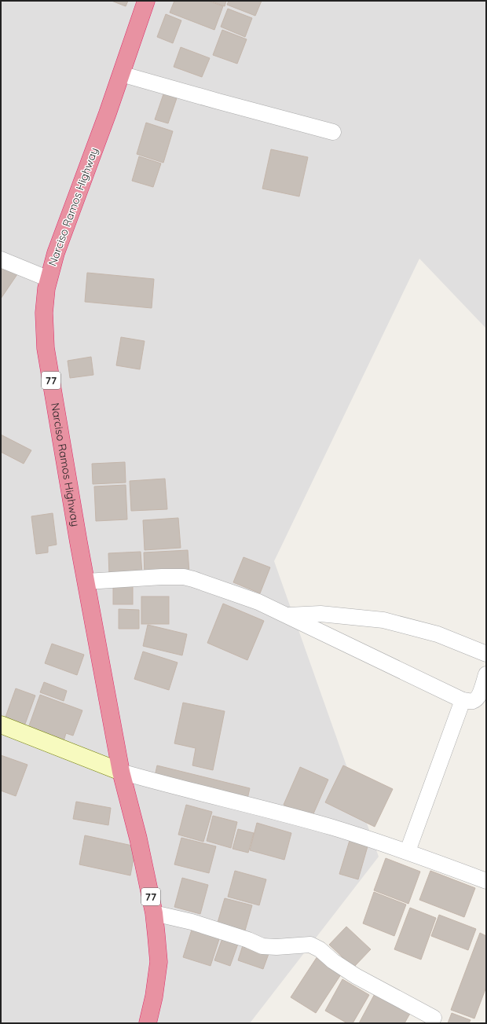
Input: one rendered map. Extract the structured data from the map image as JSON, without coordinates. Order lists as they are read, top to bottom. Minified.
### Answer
{"streets":{"highway":["Narciso Ramos Highway","77"]},"crossings":[["Narciso Ramos Highway","77"]]}
